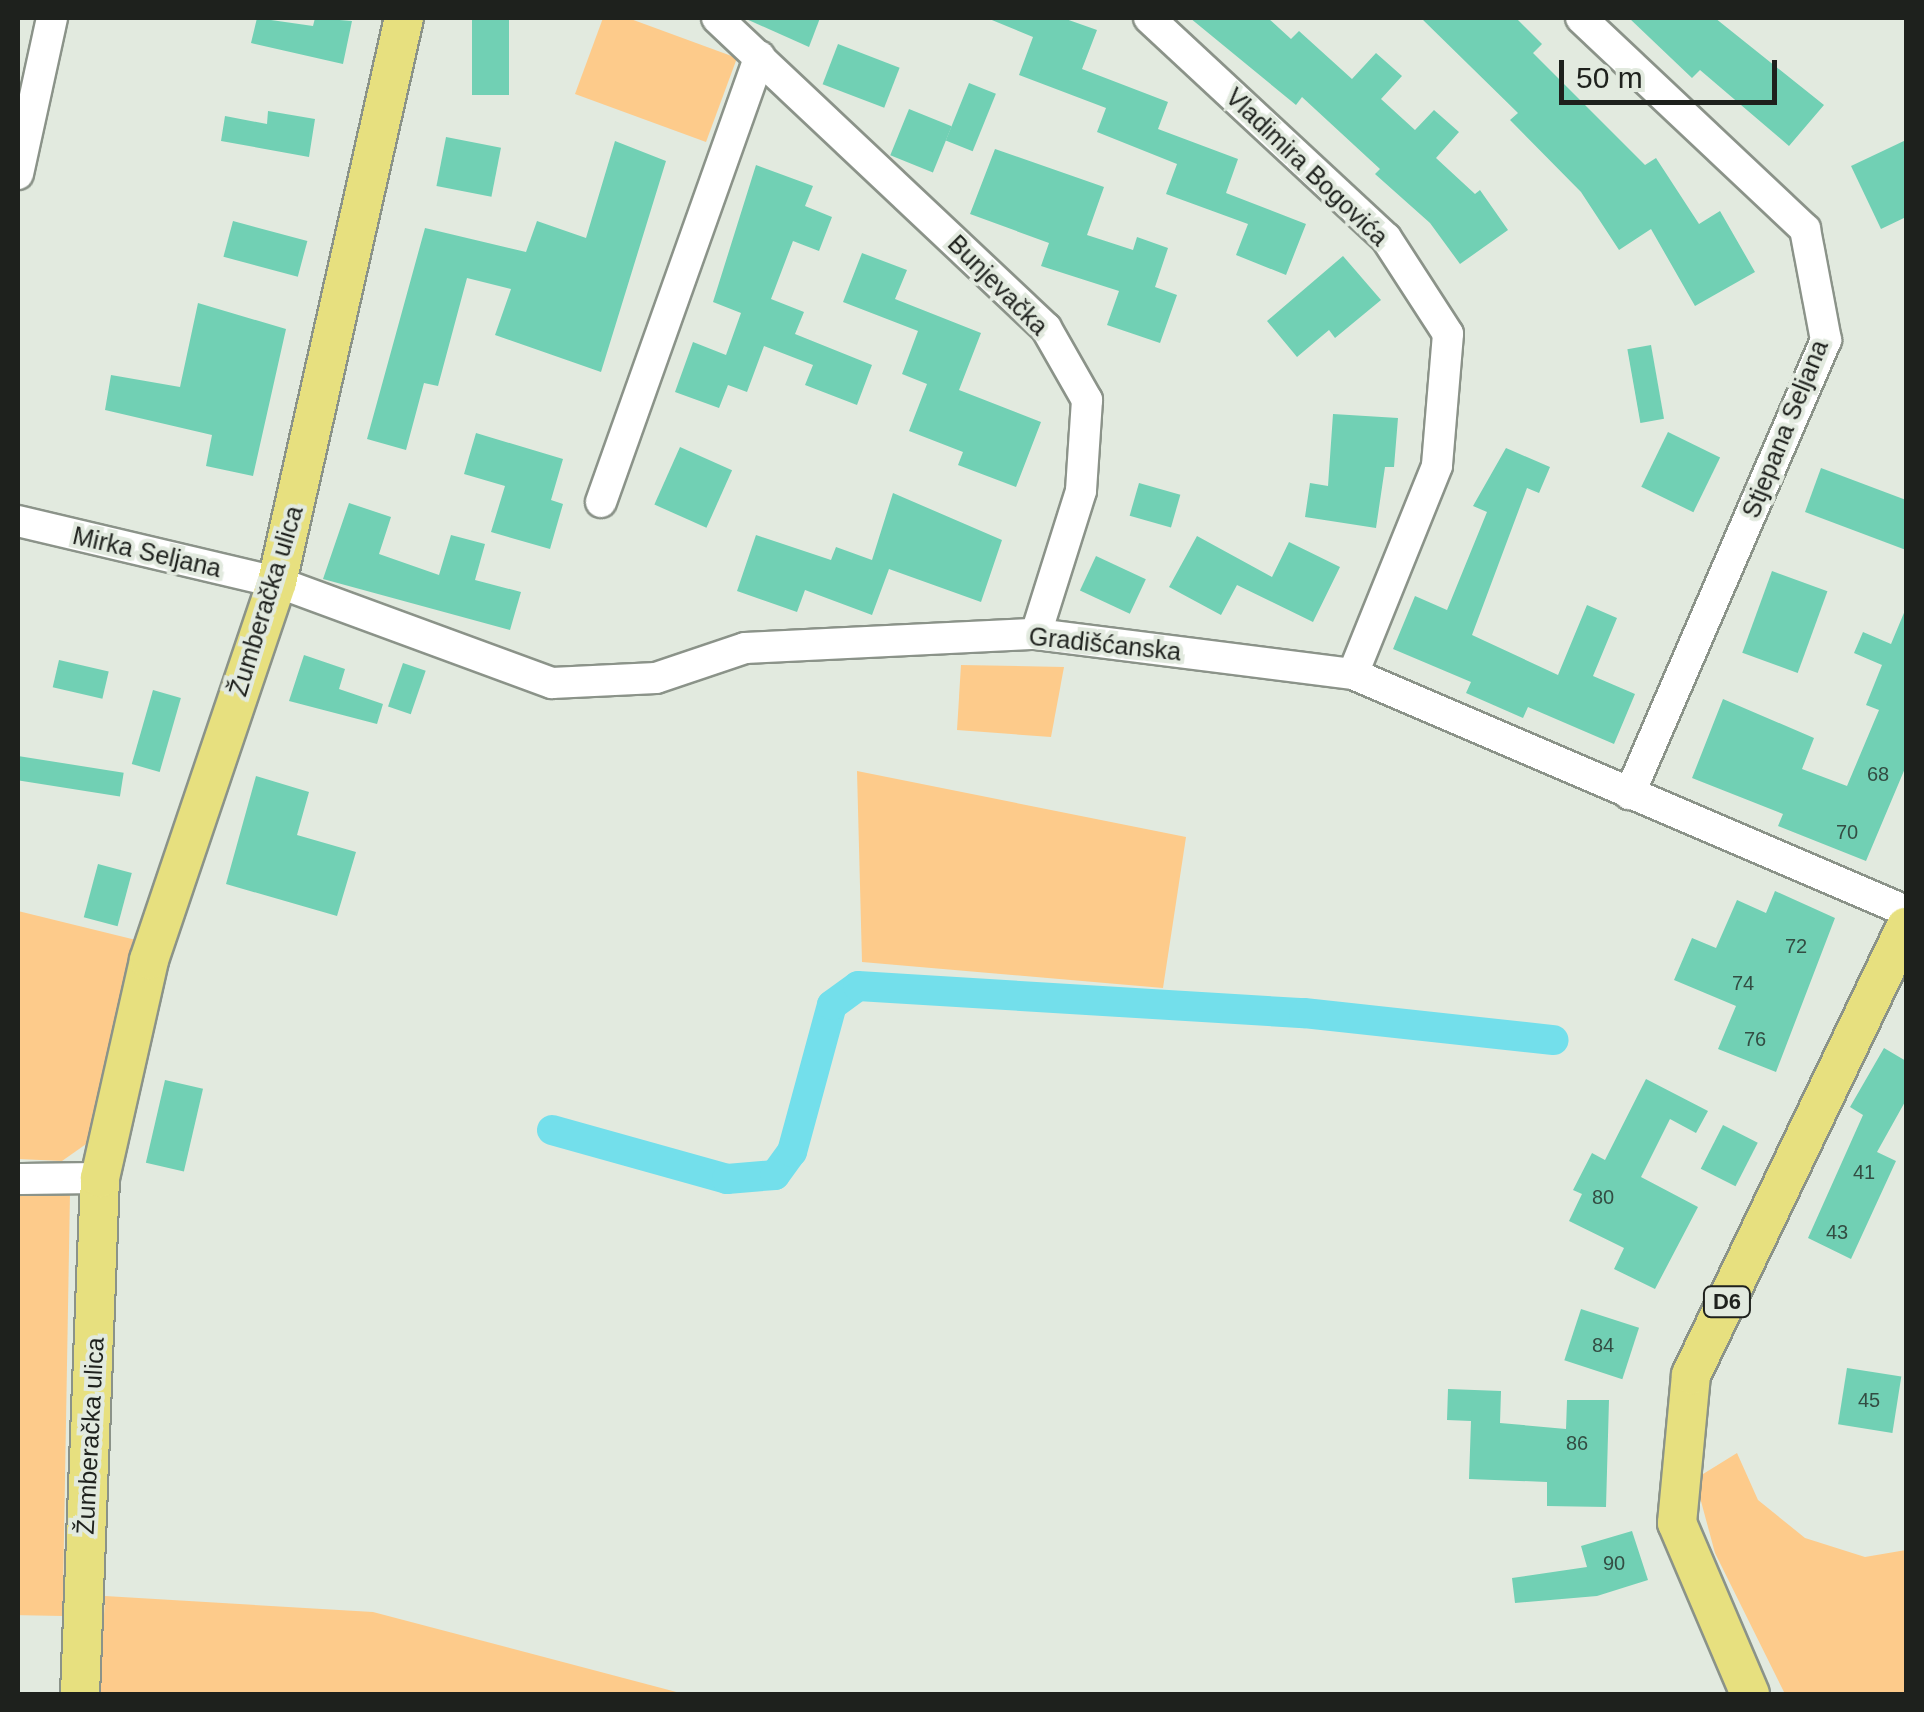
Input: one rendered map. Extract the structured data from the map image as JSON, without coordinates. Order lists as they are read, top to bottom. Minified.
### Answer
{"streets":{"main road":["Žumberačka ulica","D6"],"street":["Vladimira Bogovića","Bunjevačka","Stjepana Seljana","Mirka Seljana","Gradišćanska"]},"crossings":[["Vladimira Bogovića","Gradišćanska"],["Bunjevačka","Gradišćanska"],["Stjepana Seljana","Gradišćanska"],["Mirka Seljana","Žumberačka ulica"],["Mirka Seljana","Gradišćanska"],["Žumberačka ulica","Gradišćanska"]],"house_numbers":["68","70","72","74","76","41","80","43","84","45","86","90"],"scale_bar":"50 m"}
